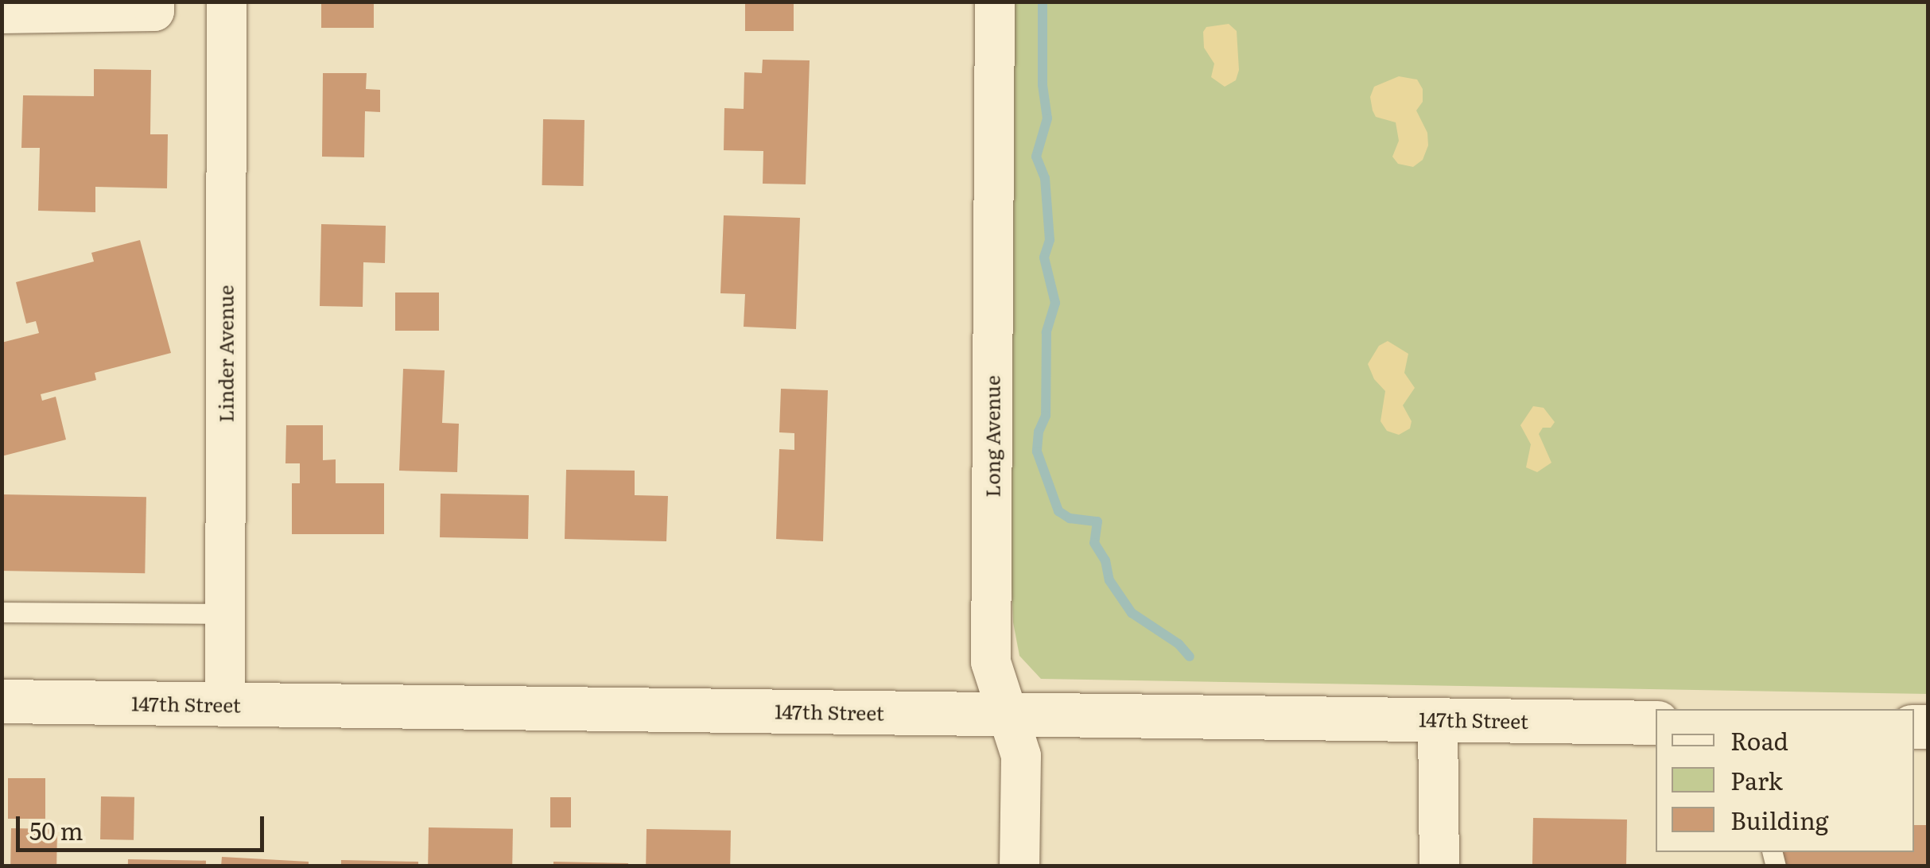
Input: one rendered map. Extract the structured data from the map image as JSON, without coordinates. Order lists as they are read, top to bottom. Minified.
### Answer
{"streets":{"main road":["147th Street"],"street":["Linder Avenue","Long Avenue"]},"crossings":[["Linder Avenue","147th Street"],["Long Avenue","147th Street"]],"legend":["Road","Park","Building"],"scale_bar":"50 m"}
